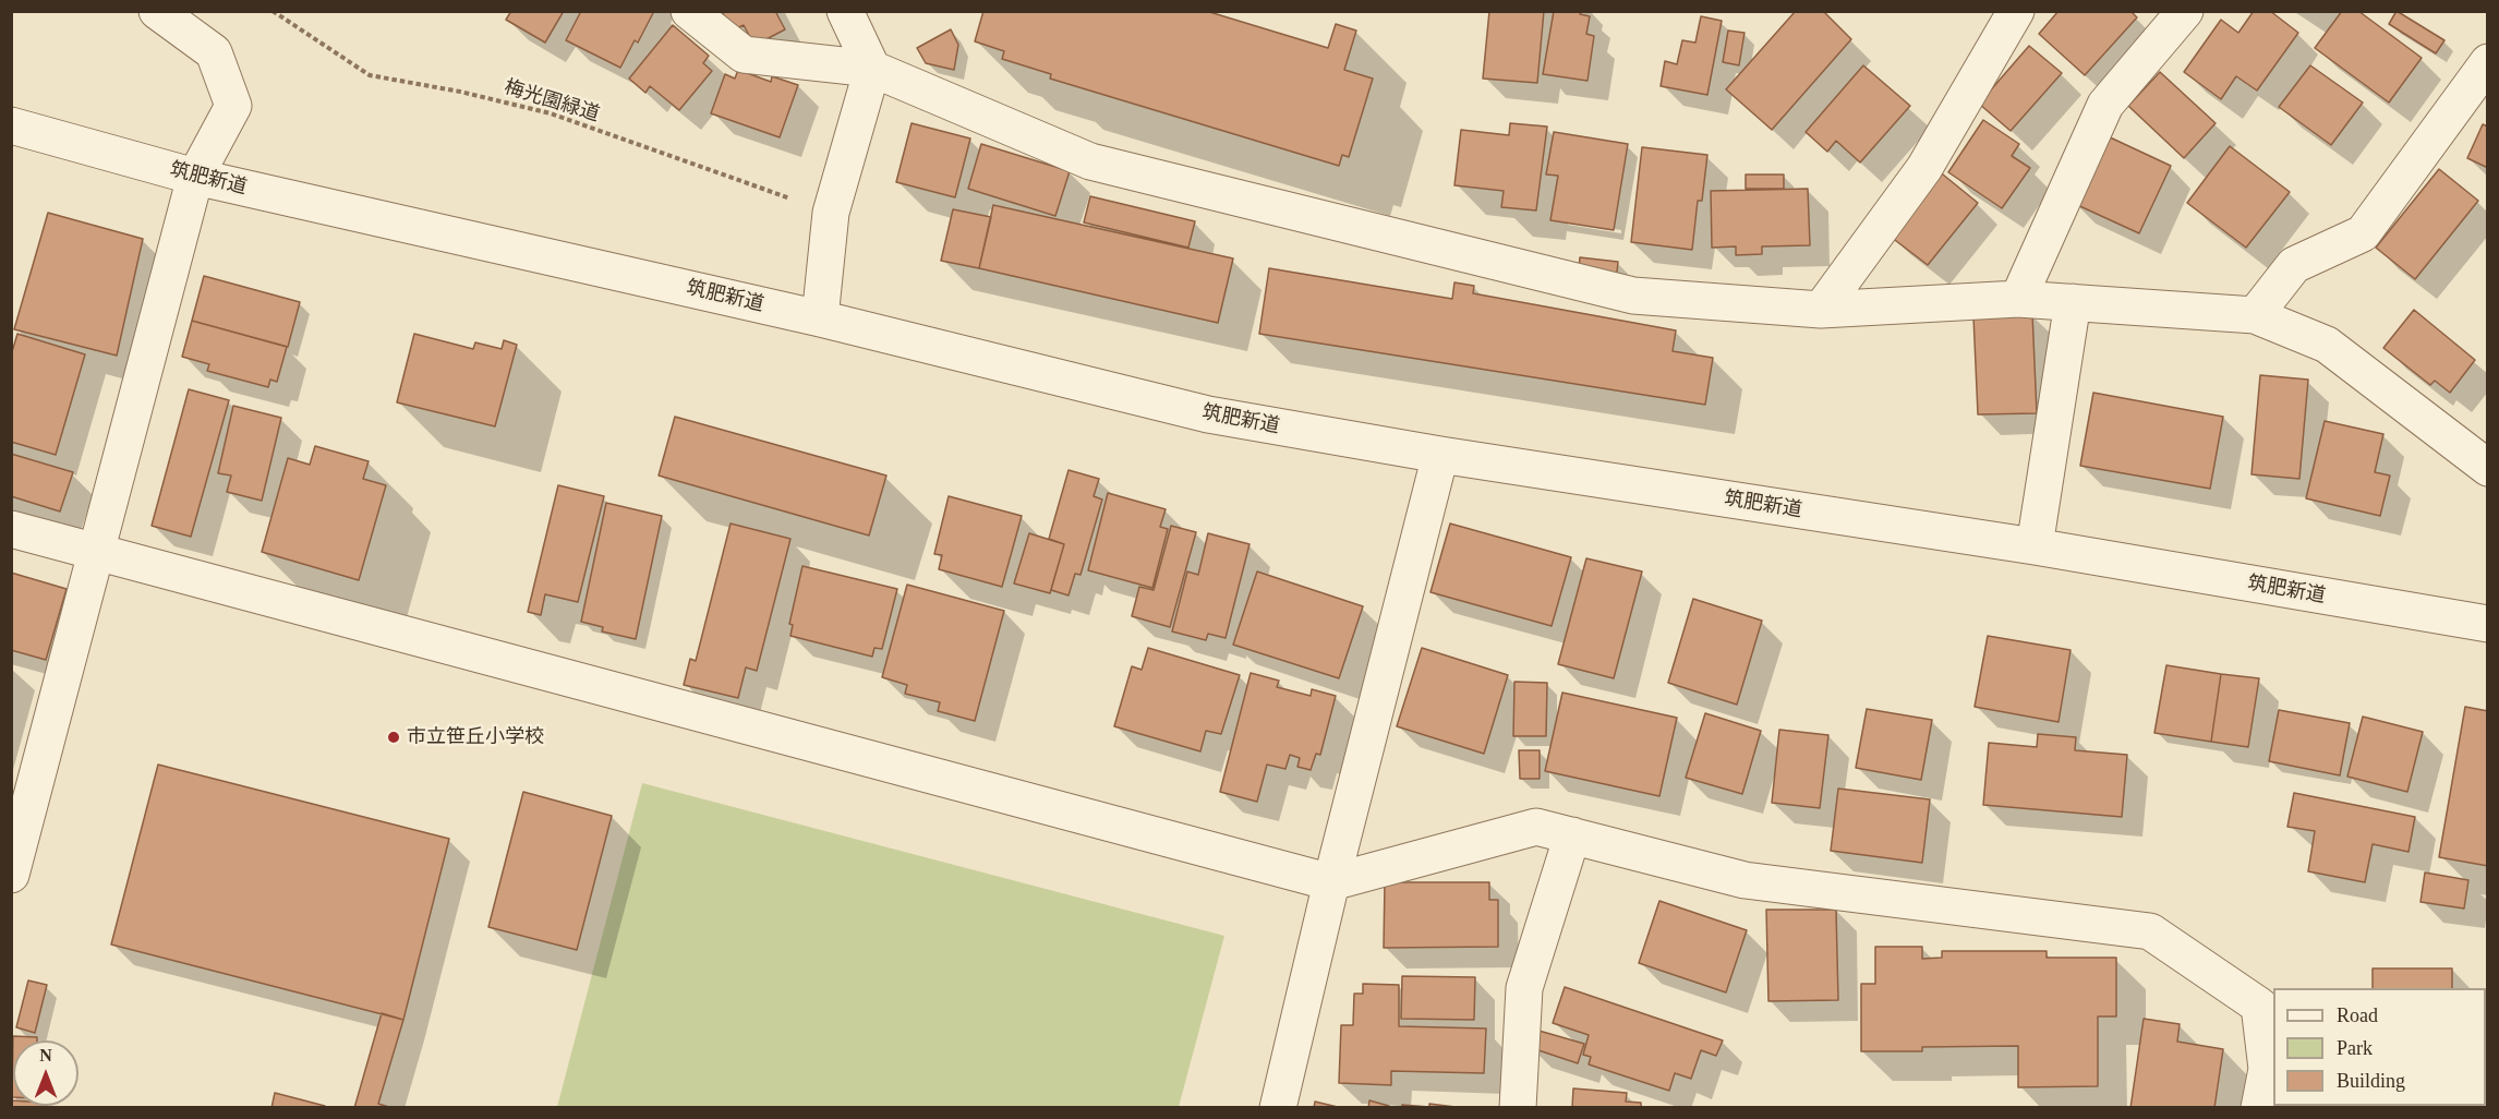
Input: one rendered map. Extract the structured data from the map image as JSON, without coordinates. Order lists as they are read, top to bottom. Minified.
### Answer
{"streets":{"street":["筑肥新道"],"path":["梅光園緑道"]},"places":["市立笹丘小学校"],"legend":["Road","Park","Building"],"north":"top"}
